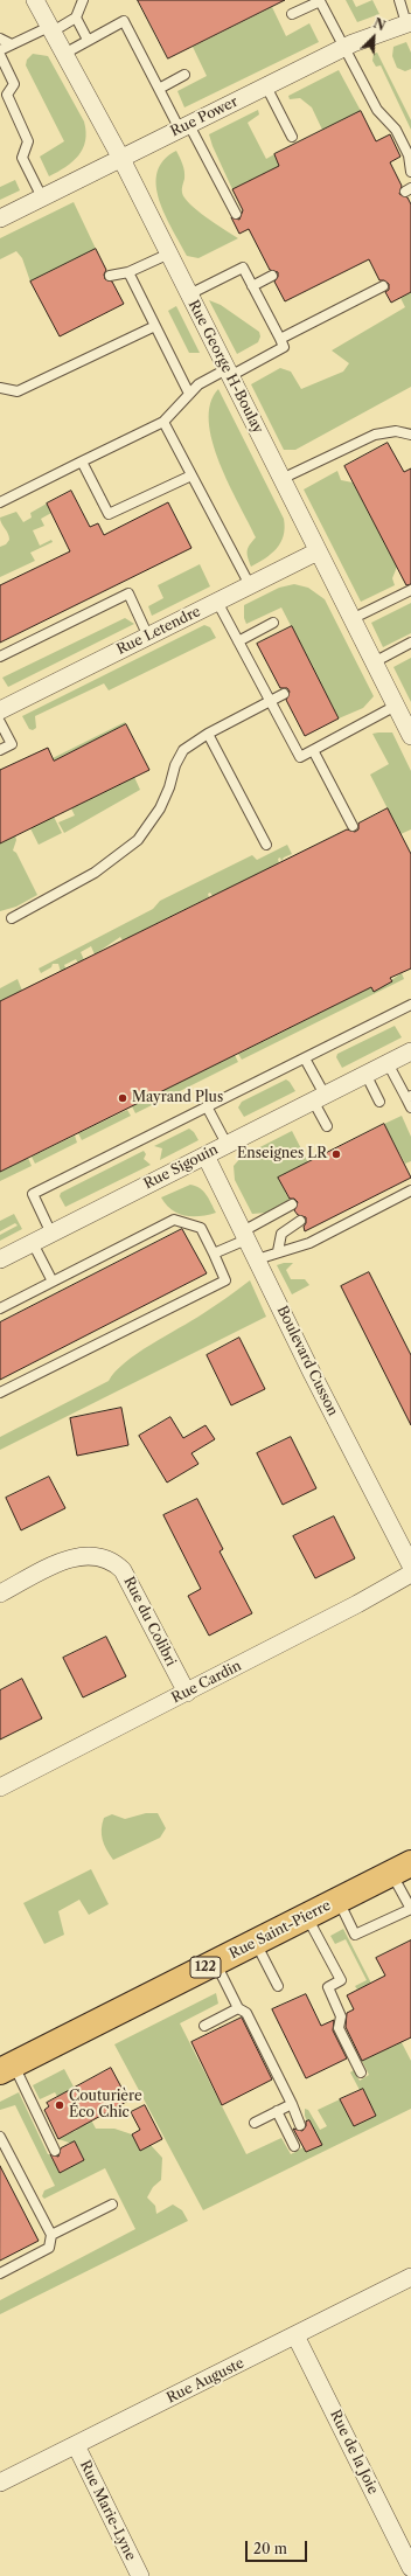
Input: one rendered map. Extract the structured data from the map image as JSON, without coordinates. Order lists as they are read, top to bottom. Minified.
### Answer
{"streets":{"main road":["Rue Saint-Pierre","122"],"street":["Rue Power","Rue George H-Boulay","Rue Letendre","Rue Sigouin","Boulevard Cusson","Rue du Colibri","Rue Cardin","Rue Auguste","Rue de la Joie","Rue Marie-Lyne"]},"crossings":[["Rue Power","Rue George H-Boulay"],["Rue George H-Boulay","Rue Letendre"],["Rue Sigouin","Boulevard Cusson"],["Rue du Colibri","Rue Cardin"],["Rue Auguste","Rue de la Joie"],["Rue Auguste","Rue Marie-Lyne"]],"places":["Mayrand Plus","Enseignes LR","Couturière Éco Chic"],"scale_bar":"20 m","north":"top right"}
